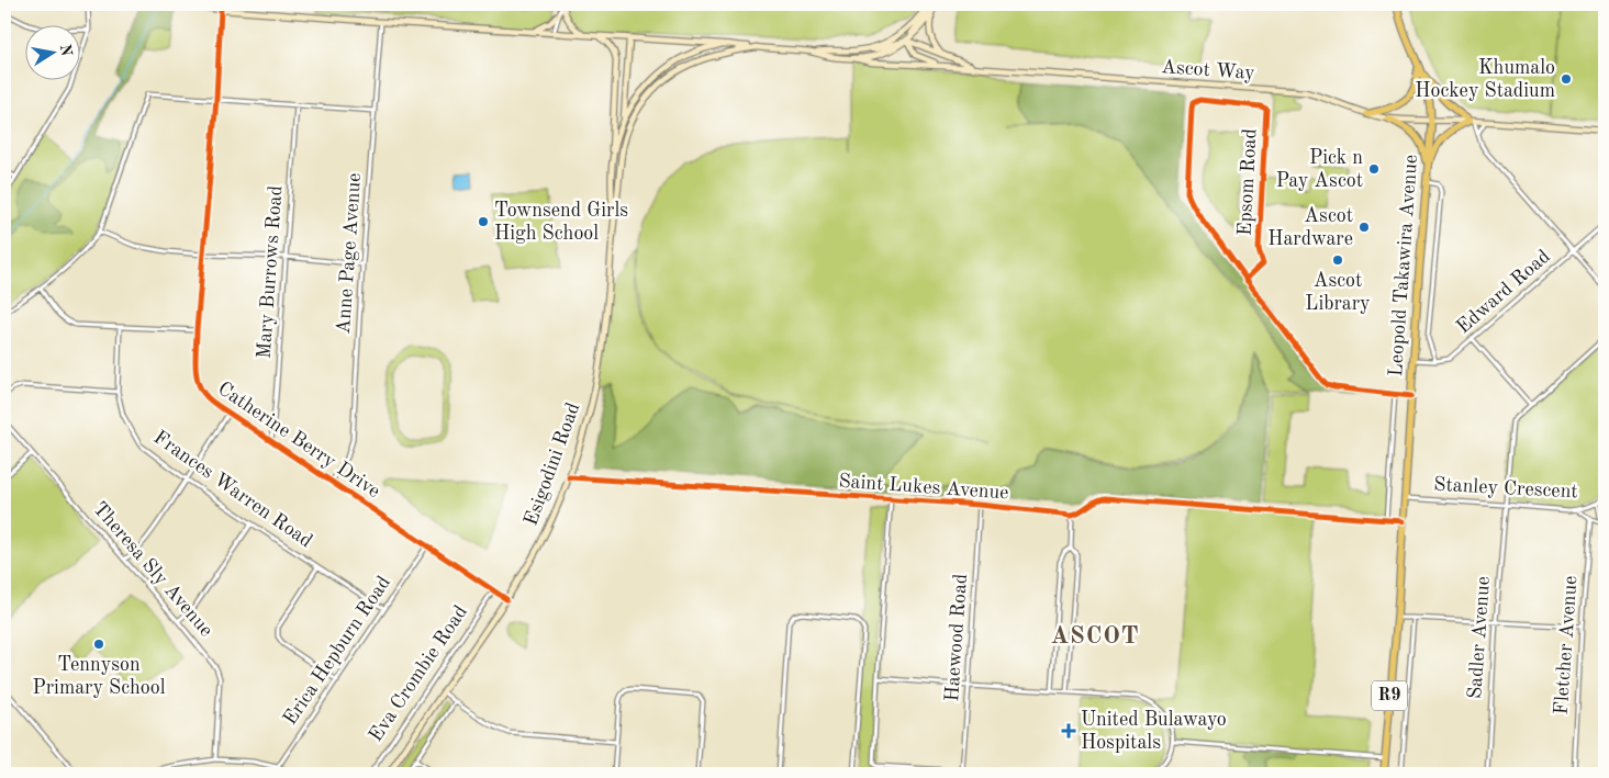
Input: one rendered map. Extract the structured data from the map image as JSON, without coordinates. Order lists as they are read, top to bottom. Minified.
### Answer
{"streets":{"highway":["Leopold Takawira Avenue","R9"],"main road":["Ascot Way","Esigodini Road"],"street":["Epsom Road","Anne Page Avenue","Mary Burrows Road","Edward Road","Catherine Berry Drive","Saint Lukes Avenue","Stanley Crescent","Frances Warren Road","Theresa Sly Avenue","Haewood Road","Sadler Avenue","Fletcher Avenue","Erica Hepburn Road","Eva Crombie Road"]},"crossings":[["Ascot Way","Leopold Takawira Avenue"],["Ascot Way","Esigodini Road"],["Ascot Way","R9"],["Anne Page Avenue","Catherine Berry Drive"],["Leopold Takawira Avenue","Edward Road"],["Leopold Takawira Avenue","Stanley Crescent"],["Leopold Takawira Avenue","R9"],["Mary Burrows Road","Catherine Berry Drive"],["Catherine Berry Drive","Esigodini Road"],["Catherine Berry Drive","Erica Hepburn Road"],["Catherine Berry Drive","Eva Crombie Road"],["Esigodini Road","Saint Lukes Avenue"],["Saint Lukes Avenue","Haewood Road"],["Stanley Crescent","Sadler Avenue"],["Frances Warren Road","Erica Hepburn Road"]],"districts":["ASCOT"],"places":{"other":["Khumalo Hockey Stadium","Pick n Pay Ascot","Townsend Girls High School","Ascot Hardware","Ascot Library","Tennyson Primary School"],"health":["United Bulawayo Hospitals"]},"north":"right"}
